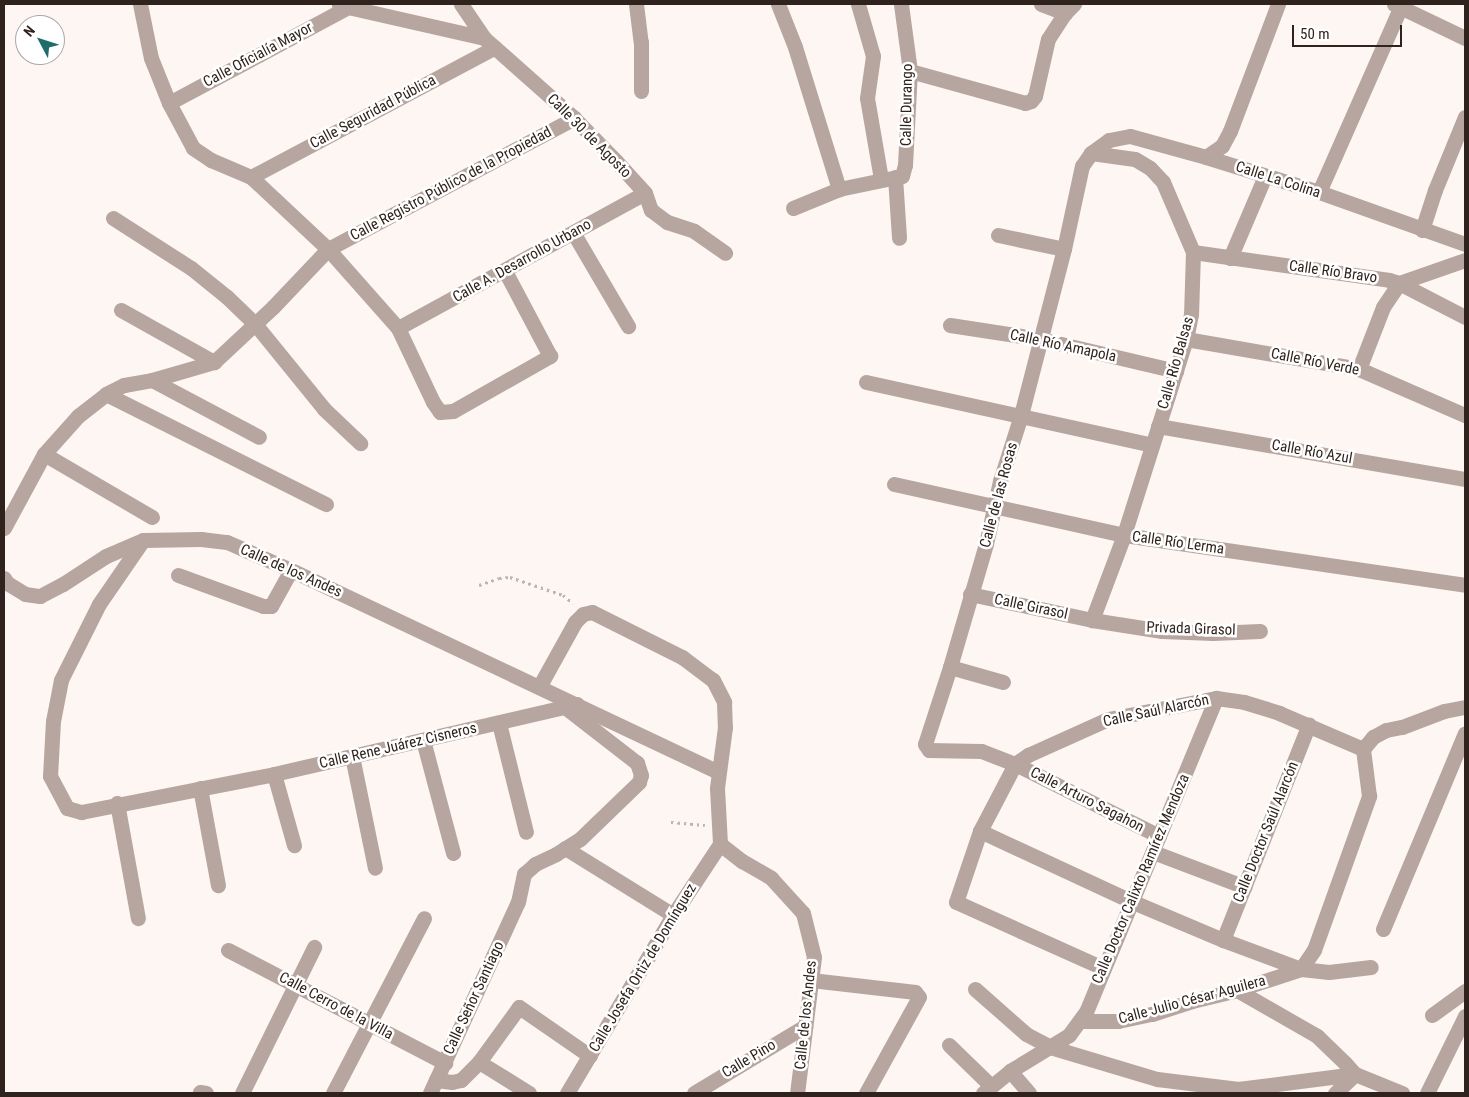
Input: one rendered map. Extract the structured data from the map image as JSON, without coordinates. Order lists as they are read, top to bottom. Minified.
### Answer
{"streets":{"street":["Calle Oficialía Mayor","Calle Durango","Calle Seguridad Pública","Calle 30 de Agosto","Calle La Colina","Calle Registro Público de la Propiedad","Calle A. Desarrollo Urbano","Calle Río Bravo","Calle Río Amapola","Calle Río Verde","Calle Río Balsas","Calle Río Azul","Calle de las Rosas","Calle Río Lerma","Calle de los Andes","Calle Girasol","Privada Girasol","Calle Saúl Alarcón","Calle Rene Juárez Cisneros","Calle Arturo Sagahon","Calle Doctor Saúl Alarcón","Calle Doctor Calixto Ramírez Mendoza","Calle Josefa Ortiz de Domínguez","Calle Señor Santiago","Calle Julio César Aguilera","Calle Cerro de la Villa","Calle Pino"]},"crossings":[["Calle Seguridad Pública","Calle 30 de Agosto"],["Calle 30 de Agosto","Calle Registro Público de la Propiedad"],["Calle 30 de Agosto","Calle A. Desarrollo Urbano"],["Calle La Colina","Calle Río Balsas"],["Calle La Colina","Calle de las Rosas"],["Calle Río Bravo","Calle Río Balsas"],["Calle Río Amapola","Calle Río Balsas"],["Calle Río Amapola","Calle de las Rosas"],["Calle Río Verde","Calle Río Balsas"],["Calle Río Balsas","Calle Río Azul"],["Calle Río Balsas","Calle de las Rosas"],["Calle Río Balsas","Calle Río Lerma"],["Calle Río Balsas","Calle Girasol"],["Calle Río Balsas","Privada Girasol"],["Calle de las Rosas","Calle Río Lerma"],["Calle de las Rosas","Calle Girasol"],["Calle de las Rosas","Calle Saúl Alarcón"],["Calle de las Rosas","Calle Arturo Sagahon"],["Calle de los Andes","Calle Rene Juárez Cisneros"],["Calle de los Andes","Calle Josefa Ortiz de Domínguez"],["Calle de los Andes","Calle Señor Santiago"],["Calle de los Andes","Calle Pino"],["Calle Girasol","Privada Girasol"],["Calle Saúl Alarcón","Calle Arturo Sagahon"],["Calle Saúl Alarcón","Calle Doctor Saúl Alarcón"],["Calle Saúl Alarcón","Calle Doctor Calixto Ramírez Mendoza"],["Calle Rene Juárez Cisneros","Calle Señor Santiago"],["Calle Arturo Sagahon","Calle Doctor Saúl Alarcón"],["Calle Arturo Sagahon","Calle Doctor Calixto Ramírez Mendoza"],["Calle Doctor Calixto Ramírez Mendoza","Calle Julio César Aguilera"],["Calle Señor Santiago","Calle Cerro de la Villa"]],"scale_bar":"50 m","north":"top left"}
